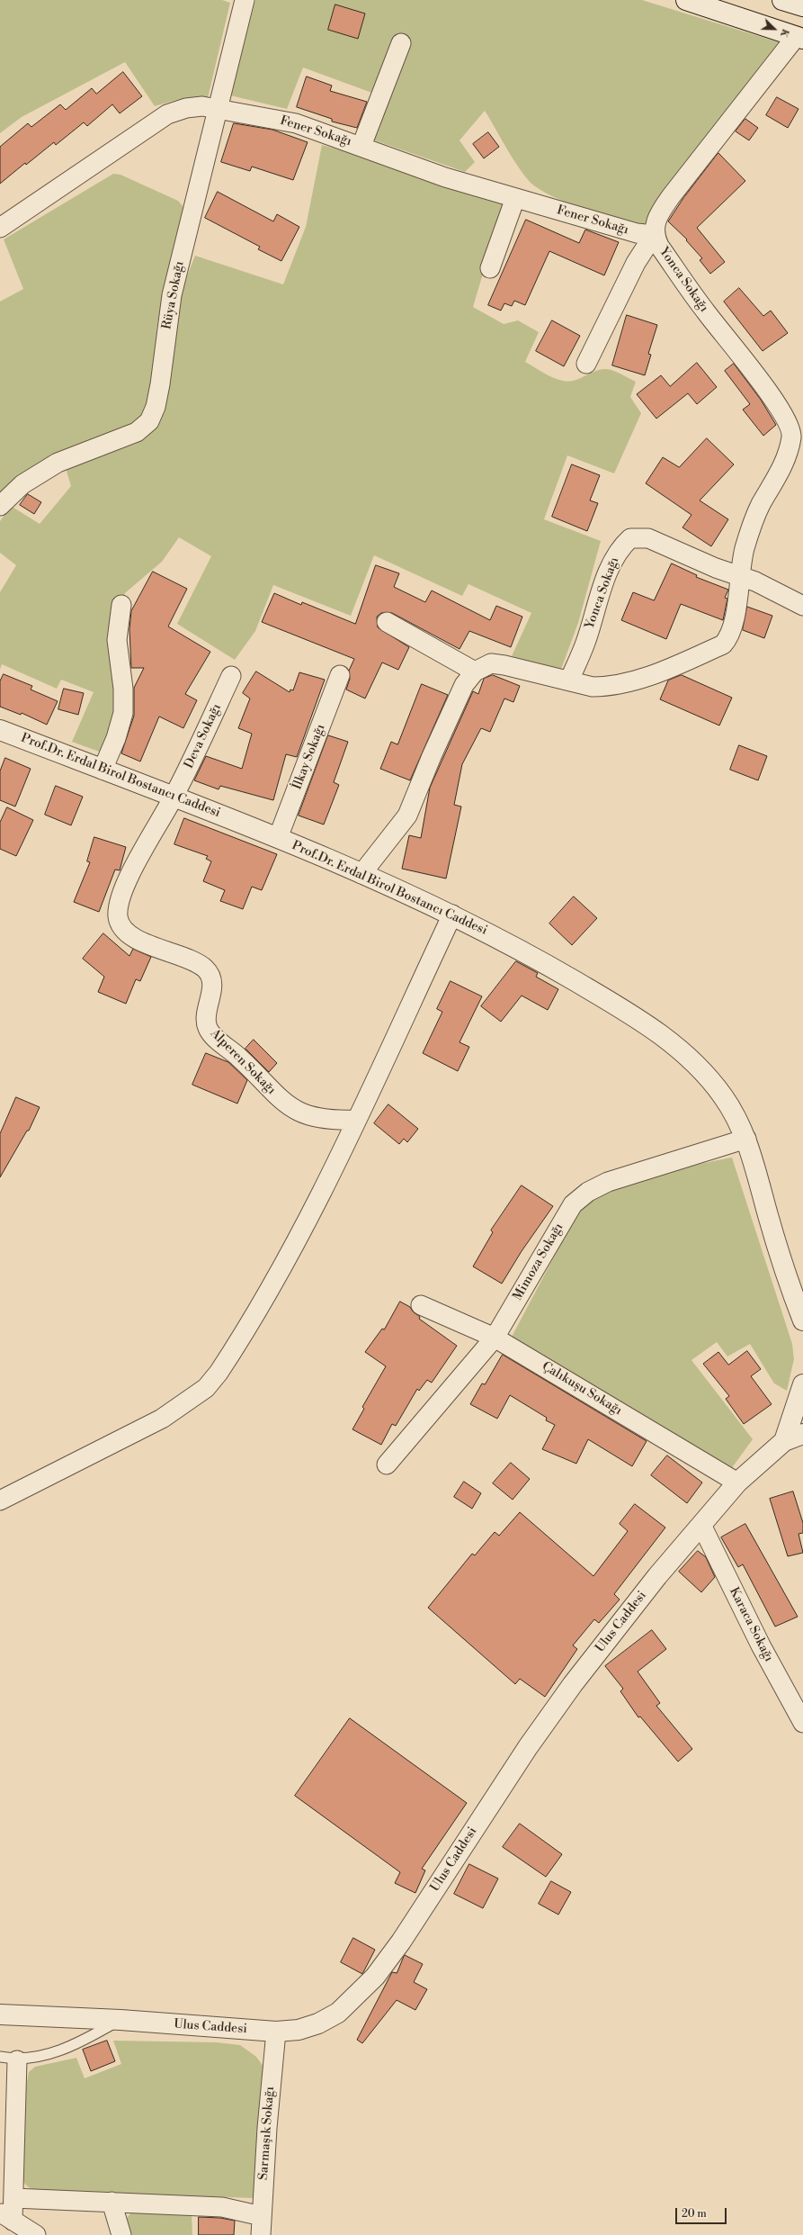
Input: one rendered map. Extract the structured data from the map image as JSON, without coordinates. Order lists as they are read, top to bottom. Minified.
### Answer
{"streets":{"street":["Fener Sokağı","Yonca Sokağı","Rüya Sokağı","Deva Sokağı","İlkay Sokağı","Prof.Dr. Erdal Birol Bostancı Caddesi","Alperen Sokağı","Mimoza Sokağı","Çalıkuşu Sokağı","Ulus Caddesi","Karaca Sokağı","Sarmaşık Sokağı"]},"crossings":[["Fener Sokağı","Yonca Sokağı"],["Fener Sokağı","Rüya Sokağı"],["Yonca Sokağı","Prof.Dr. Erdal Birol Bostancı Caddesi"],["Deva Sokağı","Prof.Dr. Erdal Birol Bostancı Caddesi"],["Deva Sokağı","Alperen Sokağı"],["İlkay Sokağı","Prof.Dr. Erdal Birol Bostancı Caddesi"],["Prof.Dr. Erdal Birol Bostancı Caddesi","Alperen Sokağı"],["Prof.Dr. Erdal Birol Bostancı Caddesi","Mimoza Sokağı"],["Mimoza Sokağı","Çalıkuşu Sokağı"],["Çalıkuşu Sokağı","Ulus Caddesi"],["Ulus Caddesi","Karaca Sokağı"],["Ulus Caddesi","Sarmaşık Sokağı"]],"scale_bar":"20 m","north":"bottom right"}
